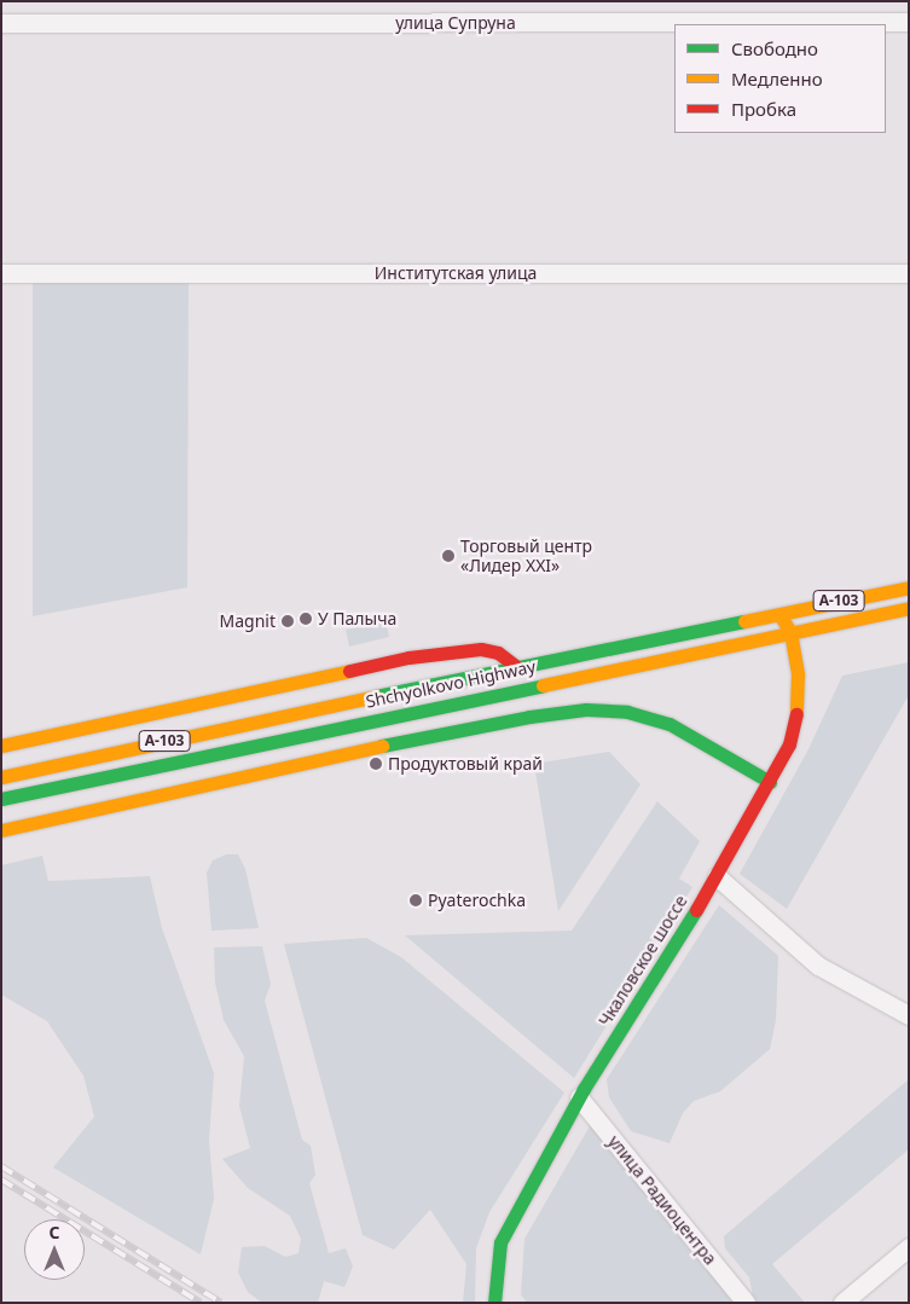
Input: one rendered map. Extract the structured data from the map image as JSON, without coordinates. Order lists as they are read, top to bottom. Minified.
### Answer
{"streets":{"street":["улица Супруна","Институтская улица","А-103","Shchyolkovo Highway","Чкаловское шоссе","улица Радиоцентра"]},"crossings":[["А-103","Shchyolkovo Highway"],["Shchyolkovo Highway","Чкаловское шоссе"],["Чкаловское шоссе","улица Радиоцентра"]],"places":["Торговый центр «Лидер XXI»","У Палыча","Magnit","Продуктовый край","Pyaterochka"],"legend":["Свободно","Медленно","Пробка"],"north":"top"}
